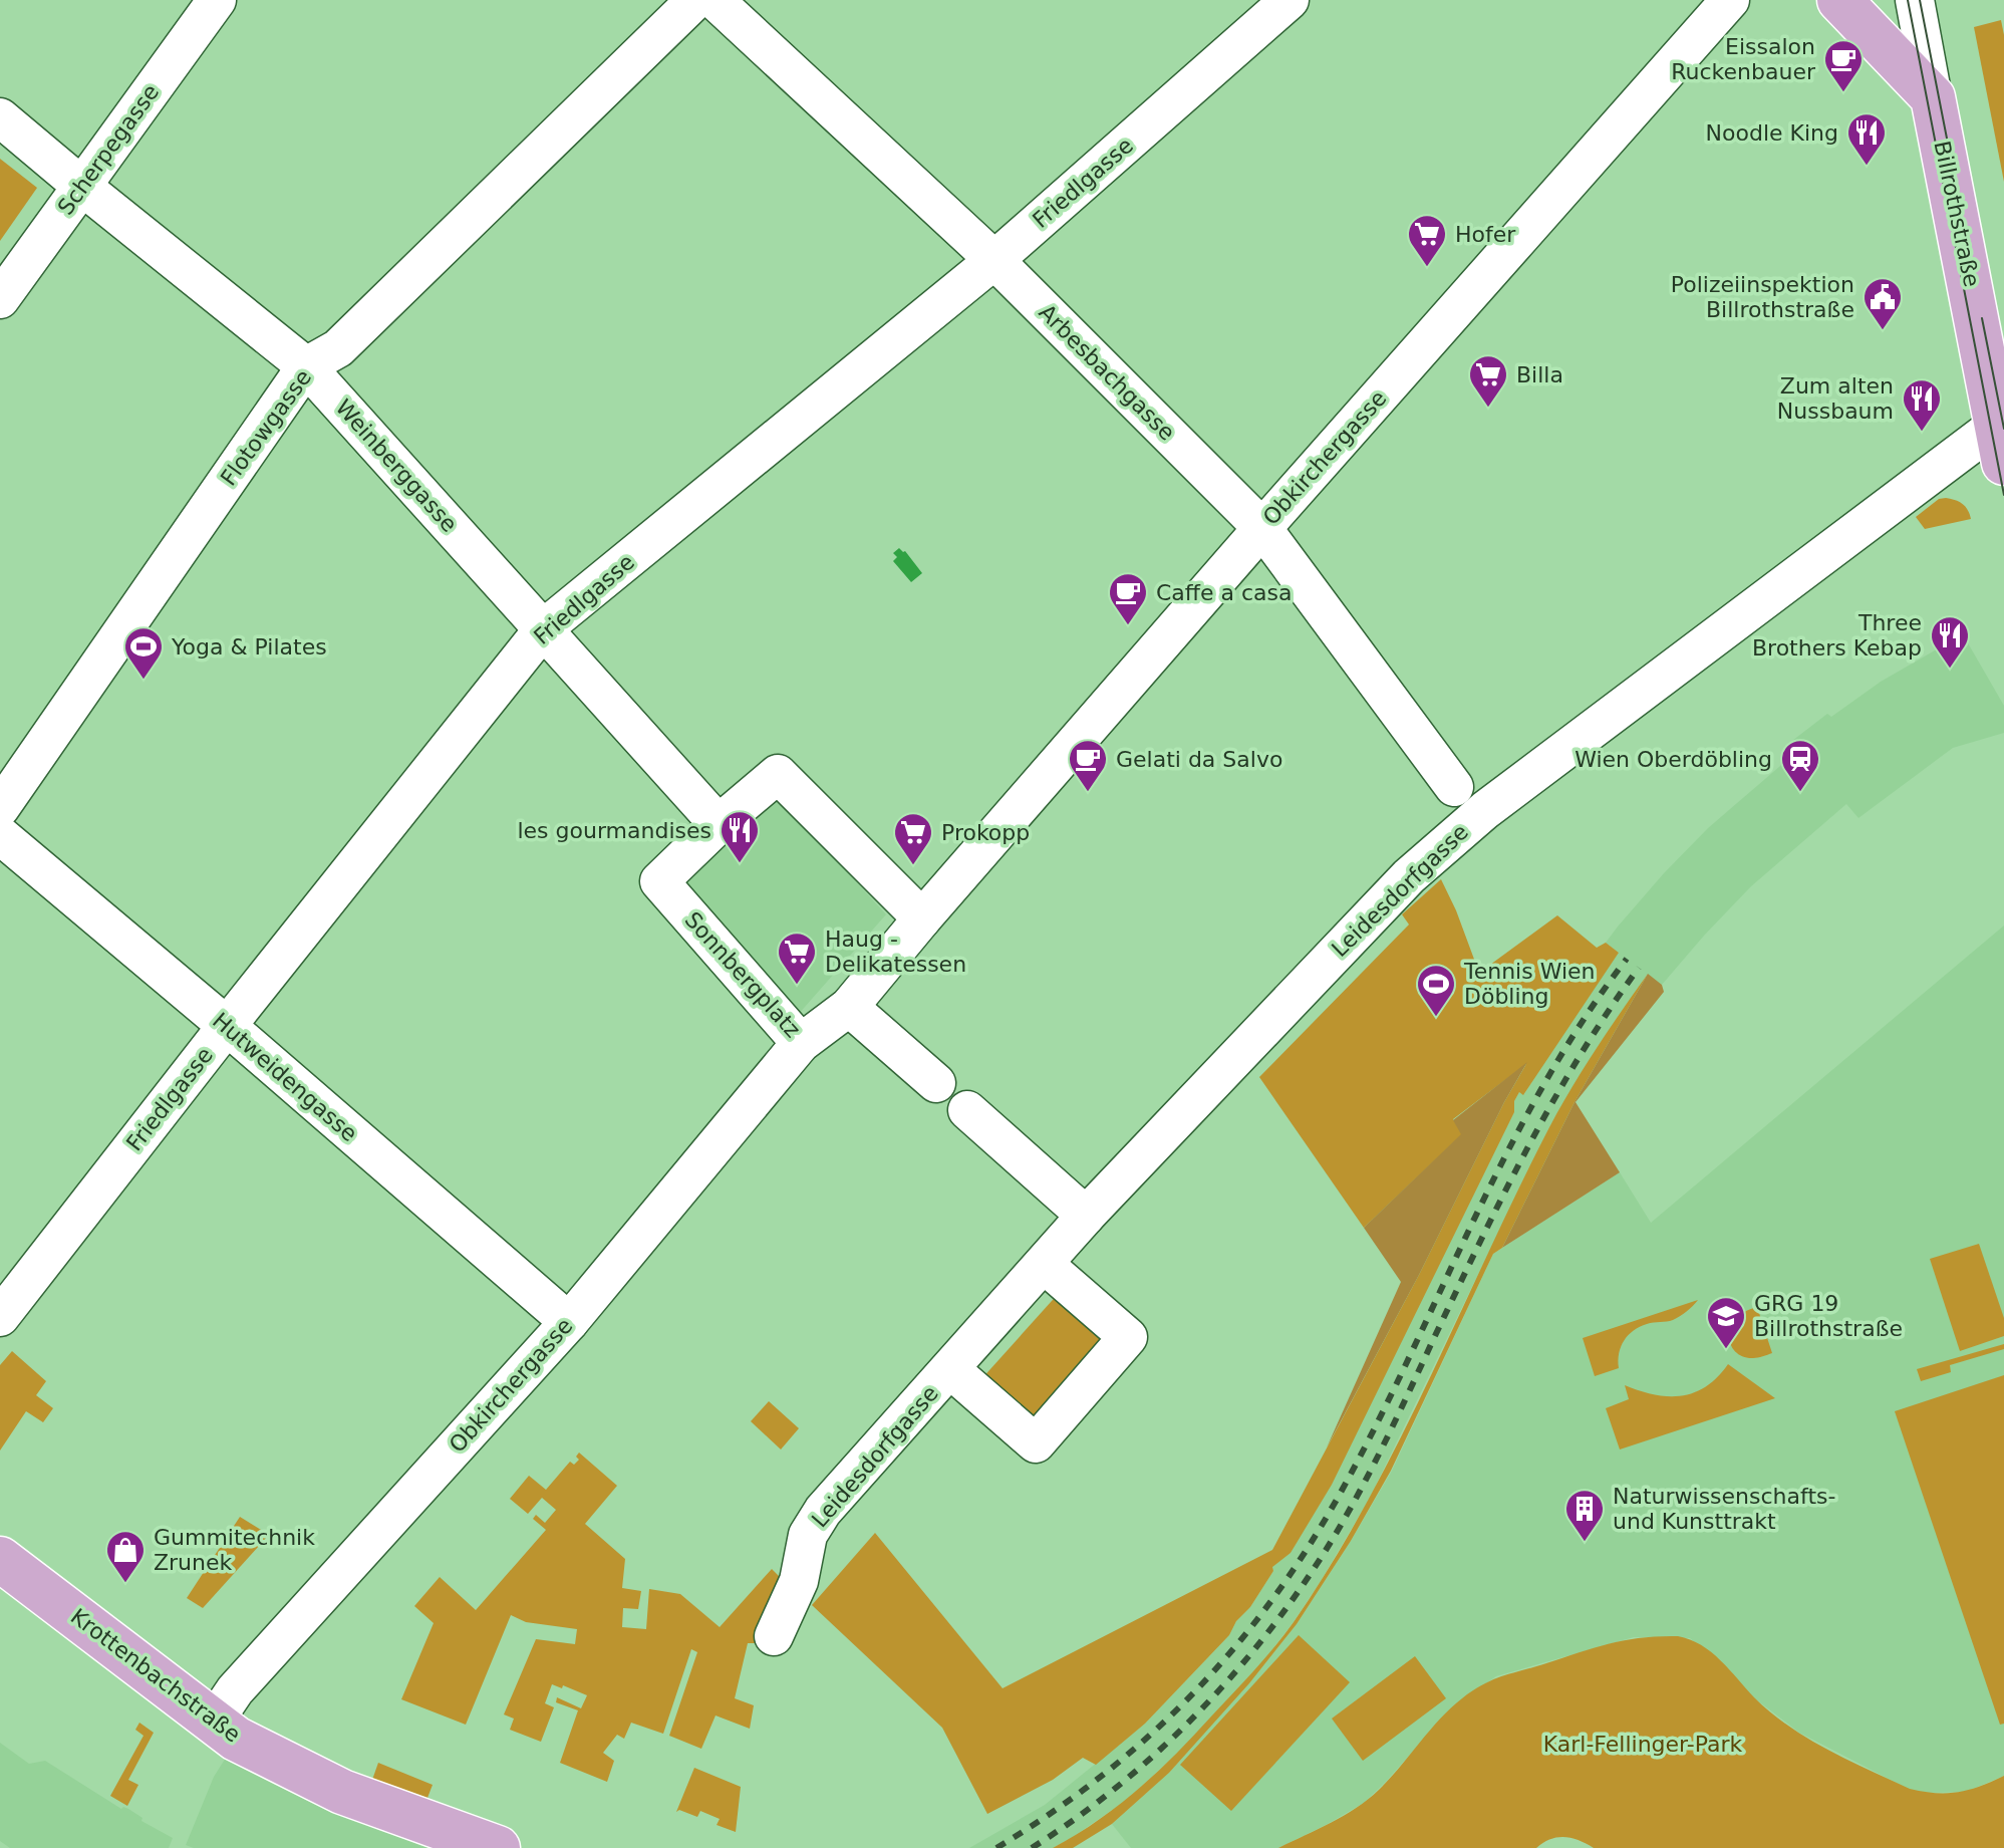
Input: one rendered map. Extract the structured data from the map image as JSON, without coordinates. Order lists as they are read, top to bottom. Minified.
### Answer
{"streets":{"main road":["Billrothstraße","Krottenbachstraße"],"street":["Scherpegasse","Friedlgasse","Arbesbachgasse","Flotowgasse","Obkirchergasse","Weinberggasse","Leidesdorfgasse","Sonnbergplatz","Hutweidengasse"]},"crossings":[["Scherpegasse","Weinberggasse"],["Friedlgasse","Arbesbachgasse"],["Friedlgasse","Weinberggasse"],["Friedlgasse","Hutweidengasse"],["Billrothstraße","Leidesdorfgasse"],["Arbesbachgasse","Obkirchergasse"],["Flotowgasse","Weinberggasse"],["Obkirchergasse","Sonnbergplatz"],["Obkirchergasse","Hutweidengasse"],["Obkirchergasse","Krottenbachstraße"],["Weinberggasse","Sonnbergplatz"]],"parks":["Karl-Fellinger-Park"],"places":{"cafe":["Eissalon Ruckenbauer","Caffe a casa","Gelati da Salvo"],"restaurant":["Noodle King","Zum alten Nussbaum","Three Brothers Kebap","les gourmandises"],"supermarket":["Hofer","Billa","Prokopp","Haug - Delikatessen"],"public building":["Polizeiinspektion Billrothstraße"],"sports":["Yoga & Pilates","Tennis Wien Döbling"],"station":["Wien Oberdöbling"],"school or university":["GRG 19 Billrothstraße"],"building":["Naturwissenschafts- und Kunsttrakt"],"shop":["Gummitechnik Zrunek"]}}
